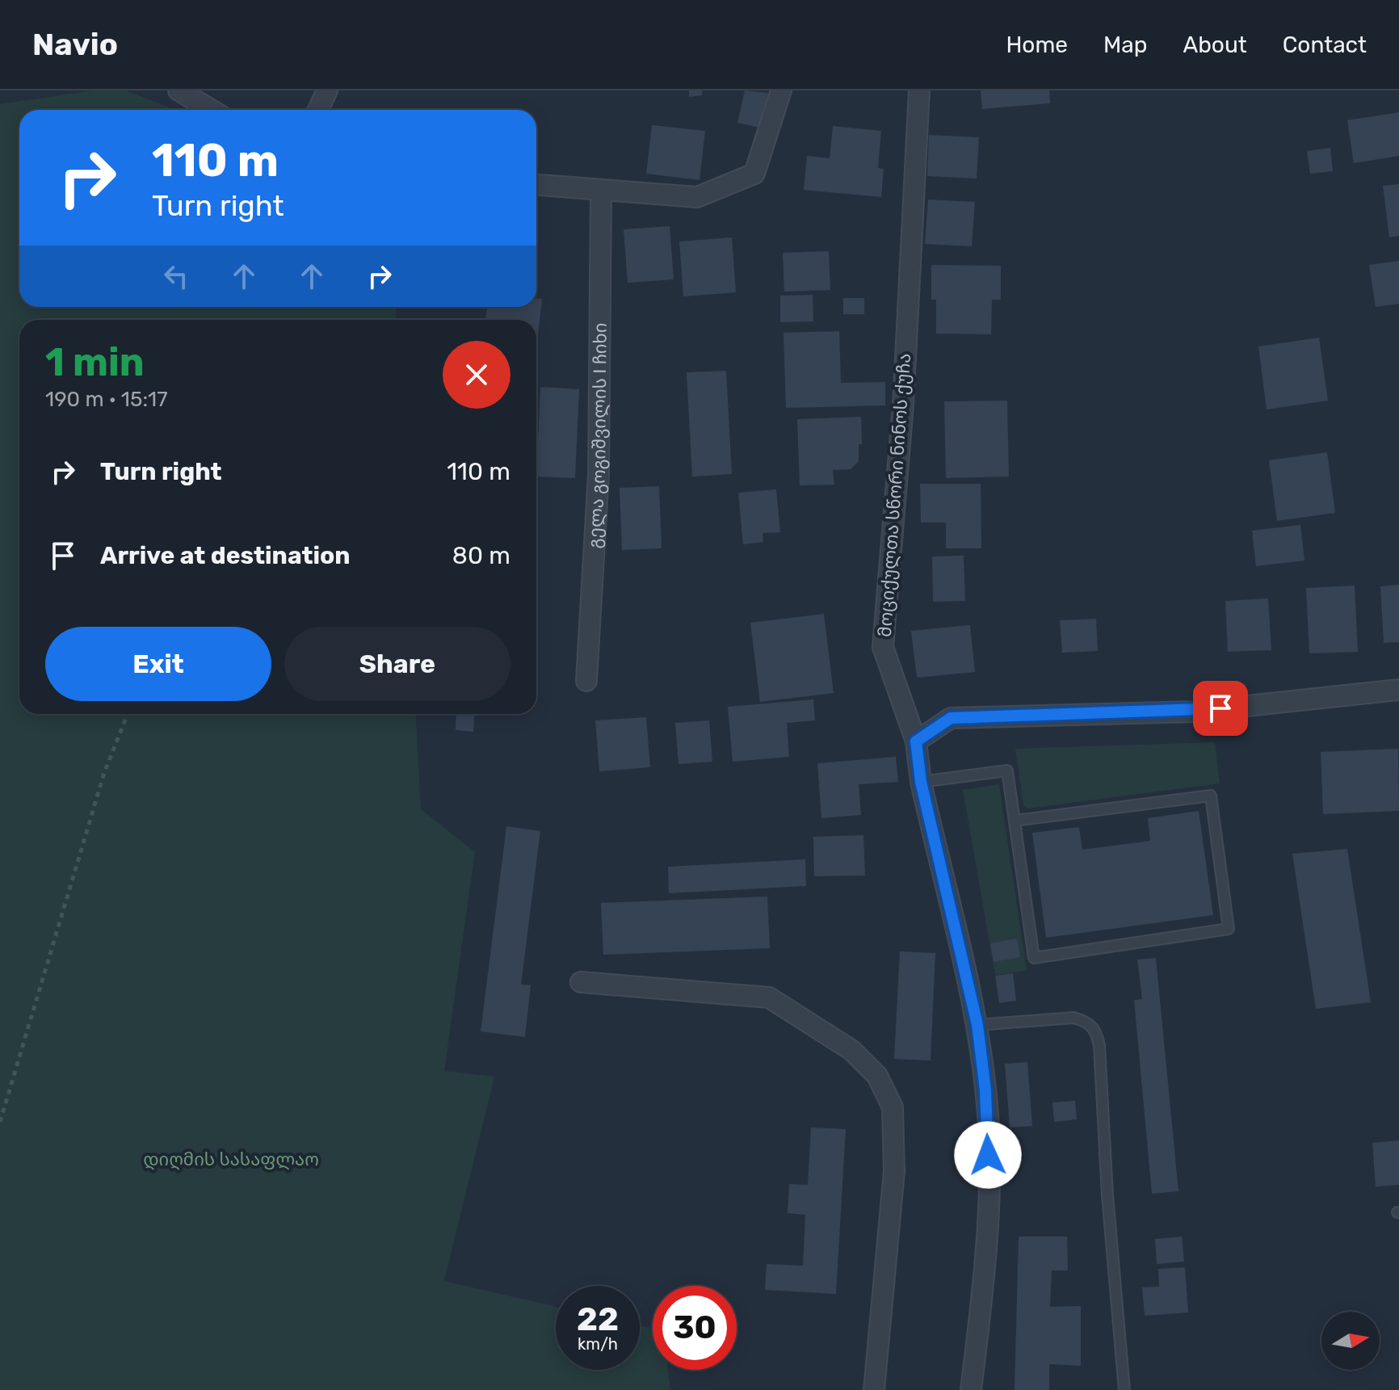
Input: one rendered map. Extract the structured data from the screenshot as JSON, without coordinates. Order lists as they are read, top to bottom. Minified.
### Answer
{"streets":{"street":["გელა გოგიშვილის I ჩიხი","მოციქულთა სწორი ნინოს ქუჩა"]},"parks":["დიღმის სასაფლაო"],"north":"right","page":{"header":"Navio","nav":["Home","Map","About","Contact"],"turn":["110 m","Turn right"],"heading":["1 min","190 m · 15:17"],"list":[{"name":"Turn right","value":"110 m"},{"name":"Arrive at destination","value":"80 m"}],"buttons":["Exit","Share"],"speed":"22 km/h","limit":"30"}}
